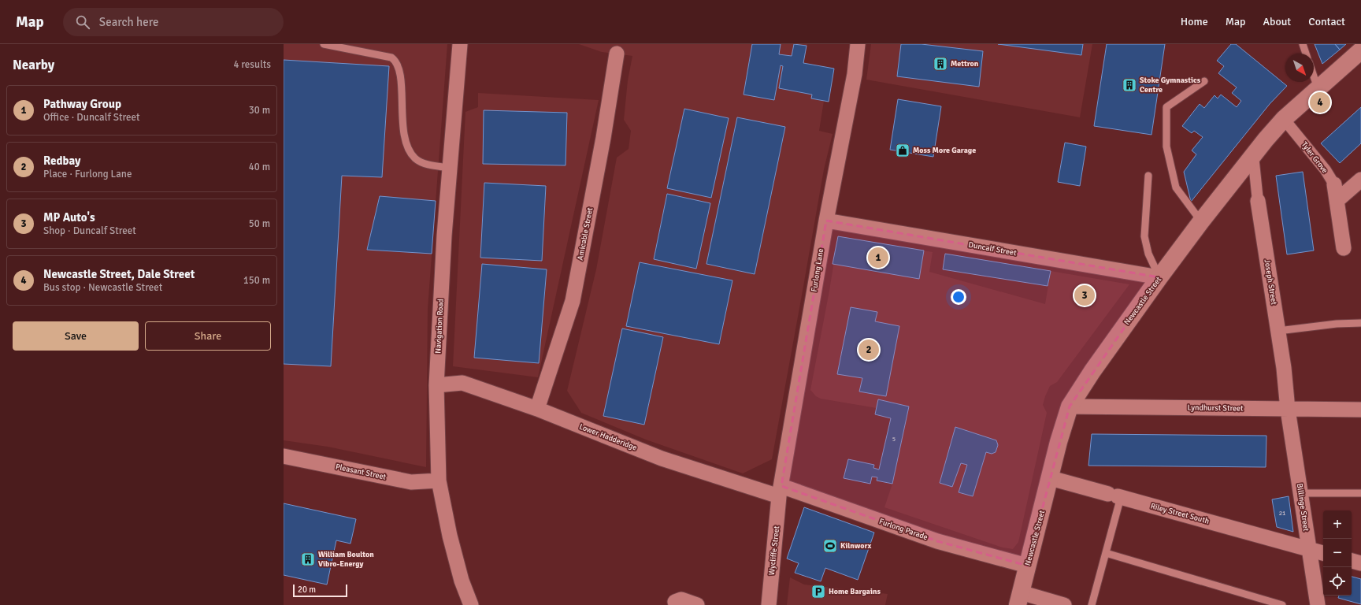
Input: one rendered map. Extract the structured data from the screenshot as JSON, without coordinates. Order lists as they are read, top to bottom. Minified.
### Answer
{"streets":{"main road":["Newcastle Street"],"street":["Tyler Grove","Amicable Street","Duncalf Street","Furlong Lane","Joseph Street","Navigation Road","Lyndhurst Street","Lower Hadderidge","Pleasant Street","Billinge Street","Riley Street South","Furlong Parade","Wycliffe Street"]},"crossings":[["Tyler Grove","Newcastle Street"],["Amicable Street","Lower Hadderidge"],["Duncalf Street","Furlong Lane"],["Duncalf Street","Newcastle Street"],["Furlong Lane","Lower Hadderidge"],["Furlong Lane","Furlong Parade"],["Furlong Lane","Wycliffe Street"],["Joseph Street","Newcastle Street"],["Joseph Street","Lyndhurst Street"],["Joseph Street","Billinge Street"],["Newcastle Street","Lyndhurst Street"],["Newcastle Street","Riley Street South"],["Newcastle Street","Furlong Parade"],["Navigation Road","Lower Hadderidge"],["Navigation Road","Pleasant Street"],["Lyndhurst Street","Billinge Street"],["Lower Hadderidge","Furlong Parade"],["Lower Hadderidge","Wycliffe Street"],["Billinge Street","Riley Street South"],["Furlong Parade","Wycliffe Street"]],"places":{"building":["Mettron","Stoke Gymnastics Centre","William Boulton Vibro-Energy"],"shop":["Moss More Garage"],"sports":["Kilnworx"],"parking":["Home Bargains"]},"house_numbers":["5","21"],"scale_bar":"20 m","north":"bottom right","page":{"header":"Map","search":"Search here","nav":["Home","Map","About","Contact"],"heading":["Nearby","4 results"],"list":[{"mark":"1","name":"Pathway Group","note":"Office · Duncalf Street","value":"30 m"},{"mark":"2","name":"Redbay","note":"Place · Furlong Lane","value":"40 m"},{"mark":"3","name":"MP Auto's","note":"Shop · Duncalf Street","value":"50 m"},{"mark":"4","name":"Newcastle Street, Dale Street","note":"Bus stop · Newcastle Street","value":"150 m"}],"pins":["4","1","3","2"],"buttons":["Save","Share"],"map_buttons":["+","−"],"scale":"20 m"}}
